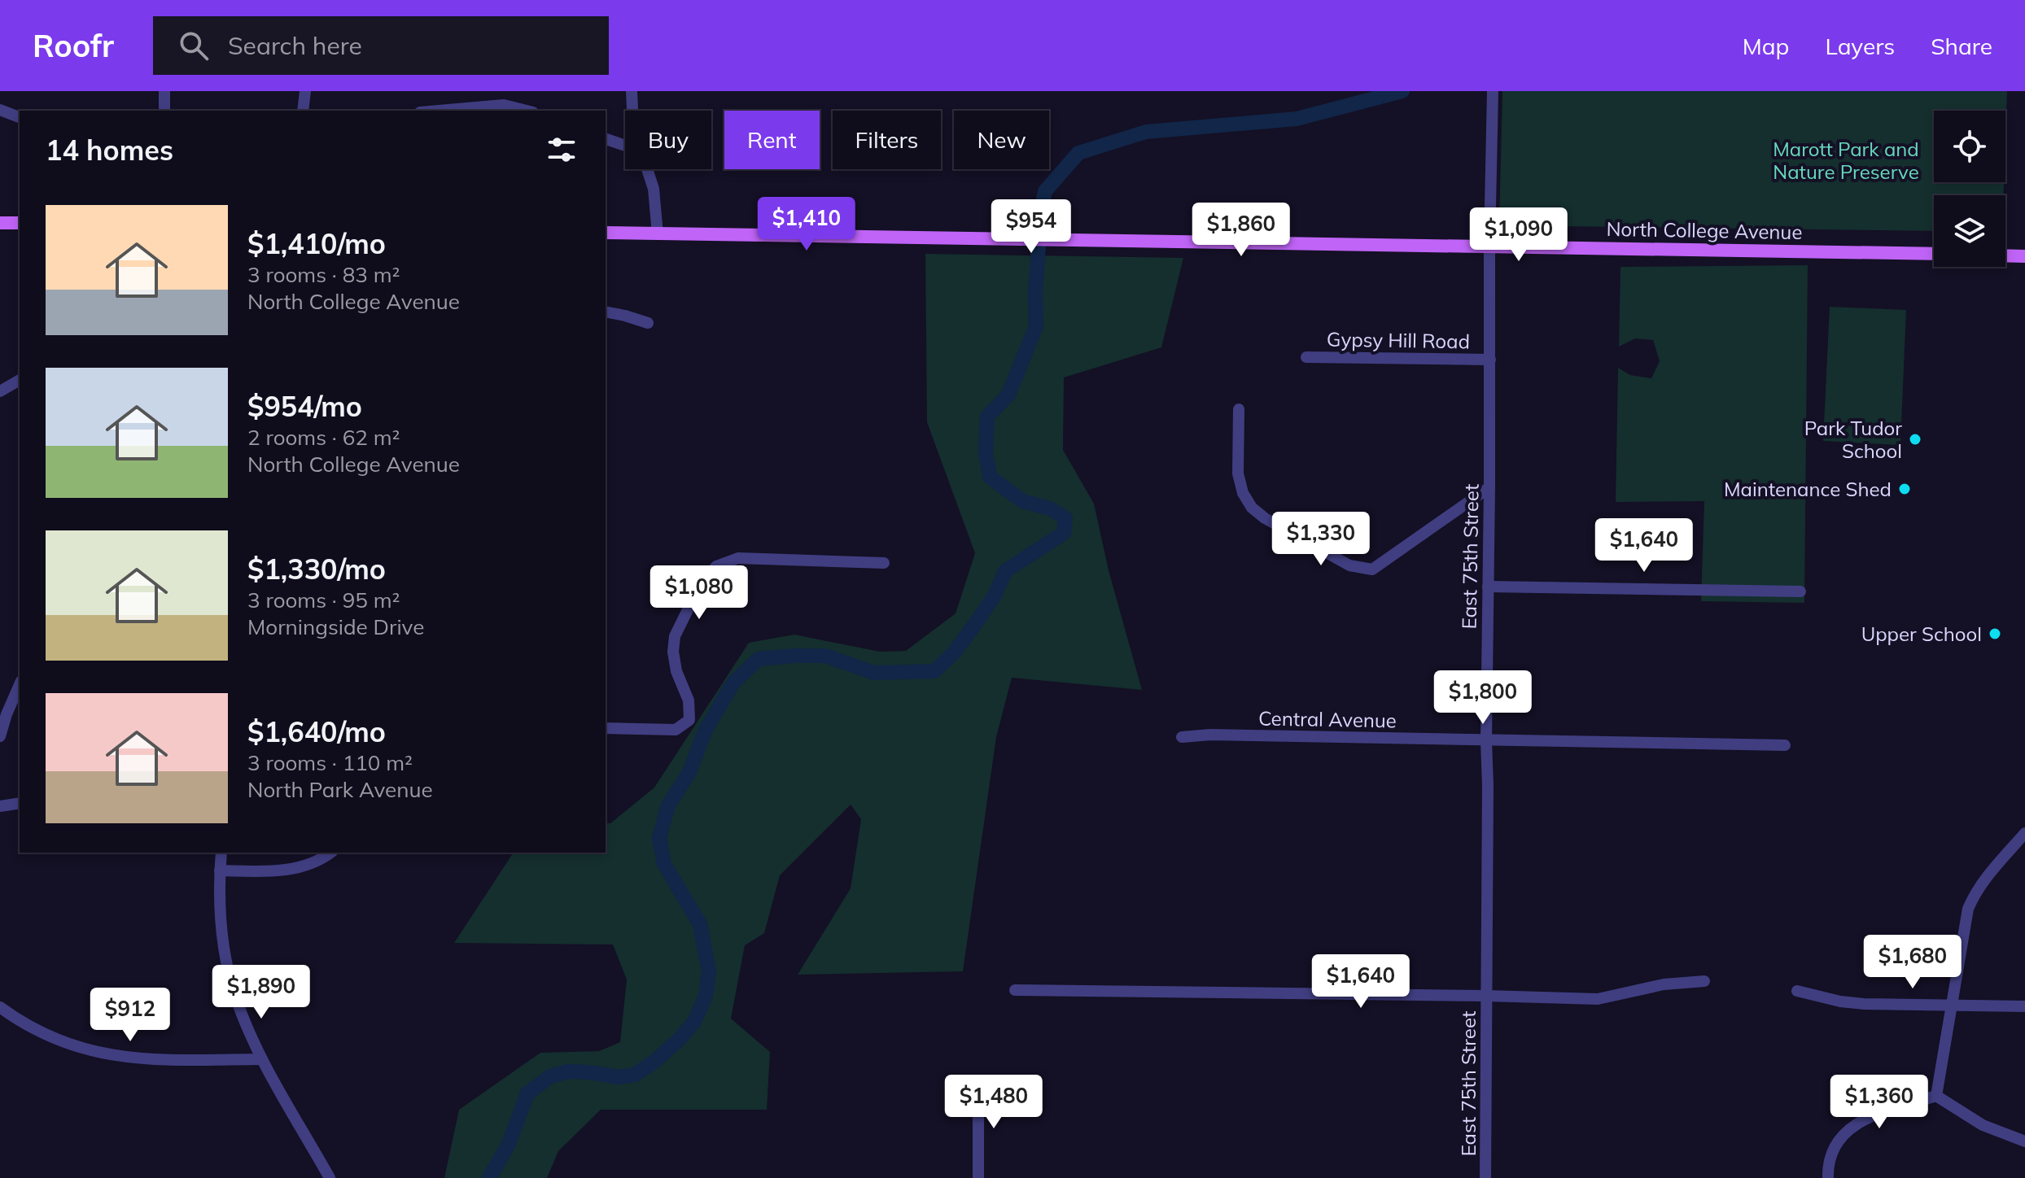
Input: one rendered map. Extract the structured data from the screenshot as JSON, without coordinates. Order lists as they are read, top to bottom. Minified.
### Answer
{"streets":{"main road":["North College Avenue"],"street":["Gypsy Hill Road","East 75th Street","Central Avenue"]},"crossings":[["North College Avenue","East 75th Street"],["Gypsy Hill Road","East 75th Street"],["East 75th Street","Central Avenue"]],"parks":["Marott Park and Nature Preserve"],"places":["Park Tudor School","Maintenance Shed","Upper School"],"page":{"header":"Roofr","search":"Search here","nav":["Map","Layers","Share"],"chip":["Buy","Rent","Filters","New"],"heading":"14 homes","list":[{"name":"$1,410/mo","note":"3 rooms · 83 m² · North College Avenue"},{"name":"$954/mo","note":"2 rooms · 62 m² · North College Avenue"},{"name":"$1,330/mo","note":"3 rooms · 95 m² · Morningside Drive"},{"name":"$1,640/mo","note":"3 rooms · 110 m² · North Park Avenue"}],"price":["$1,410","$954","$1,860","$1,090","$1,330","$1,640","$1,080","$1,800","$1,680","$1,640","$1,890","$912","$1,480","$1,360"]}}
